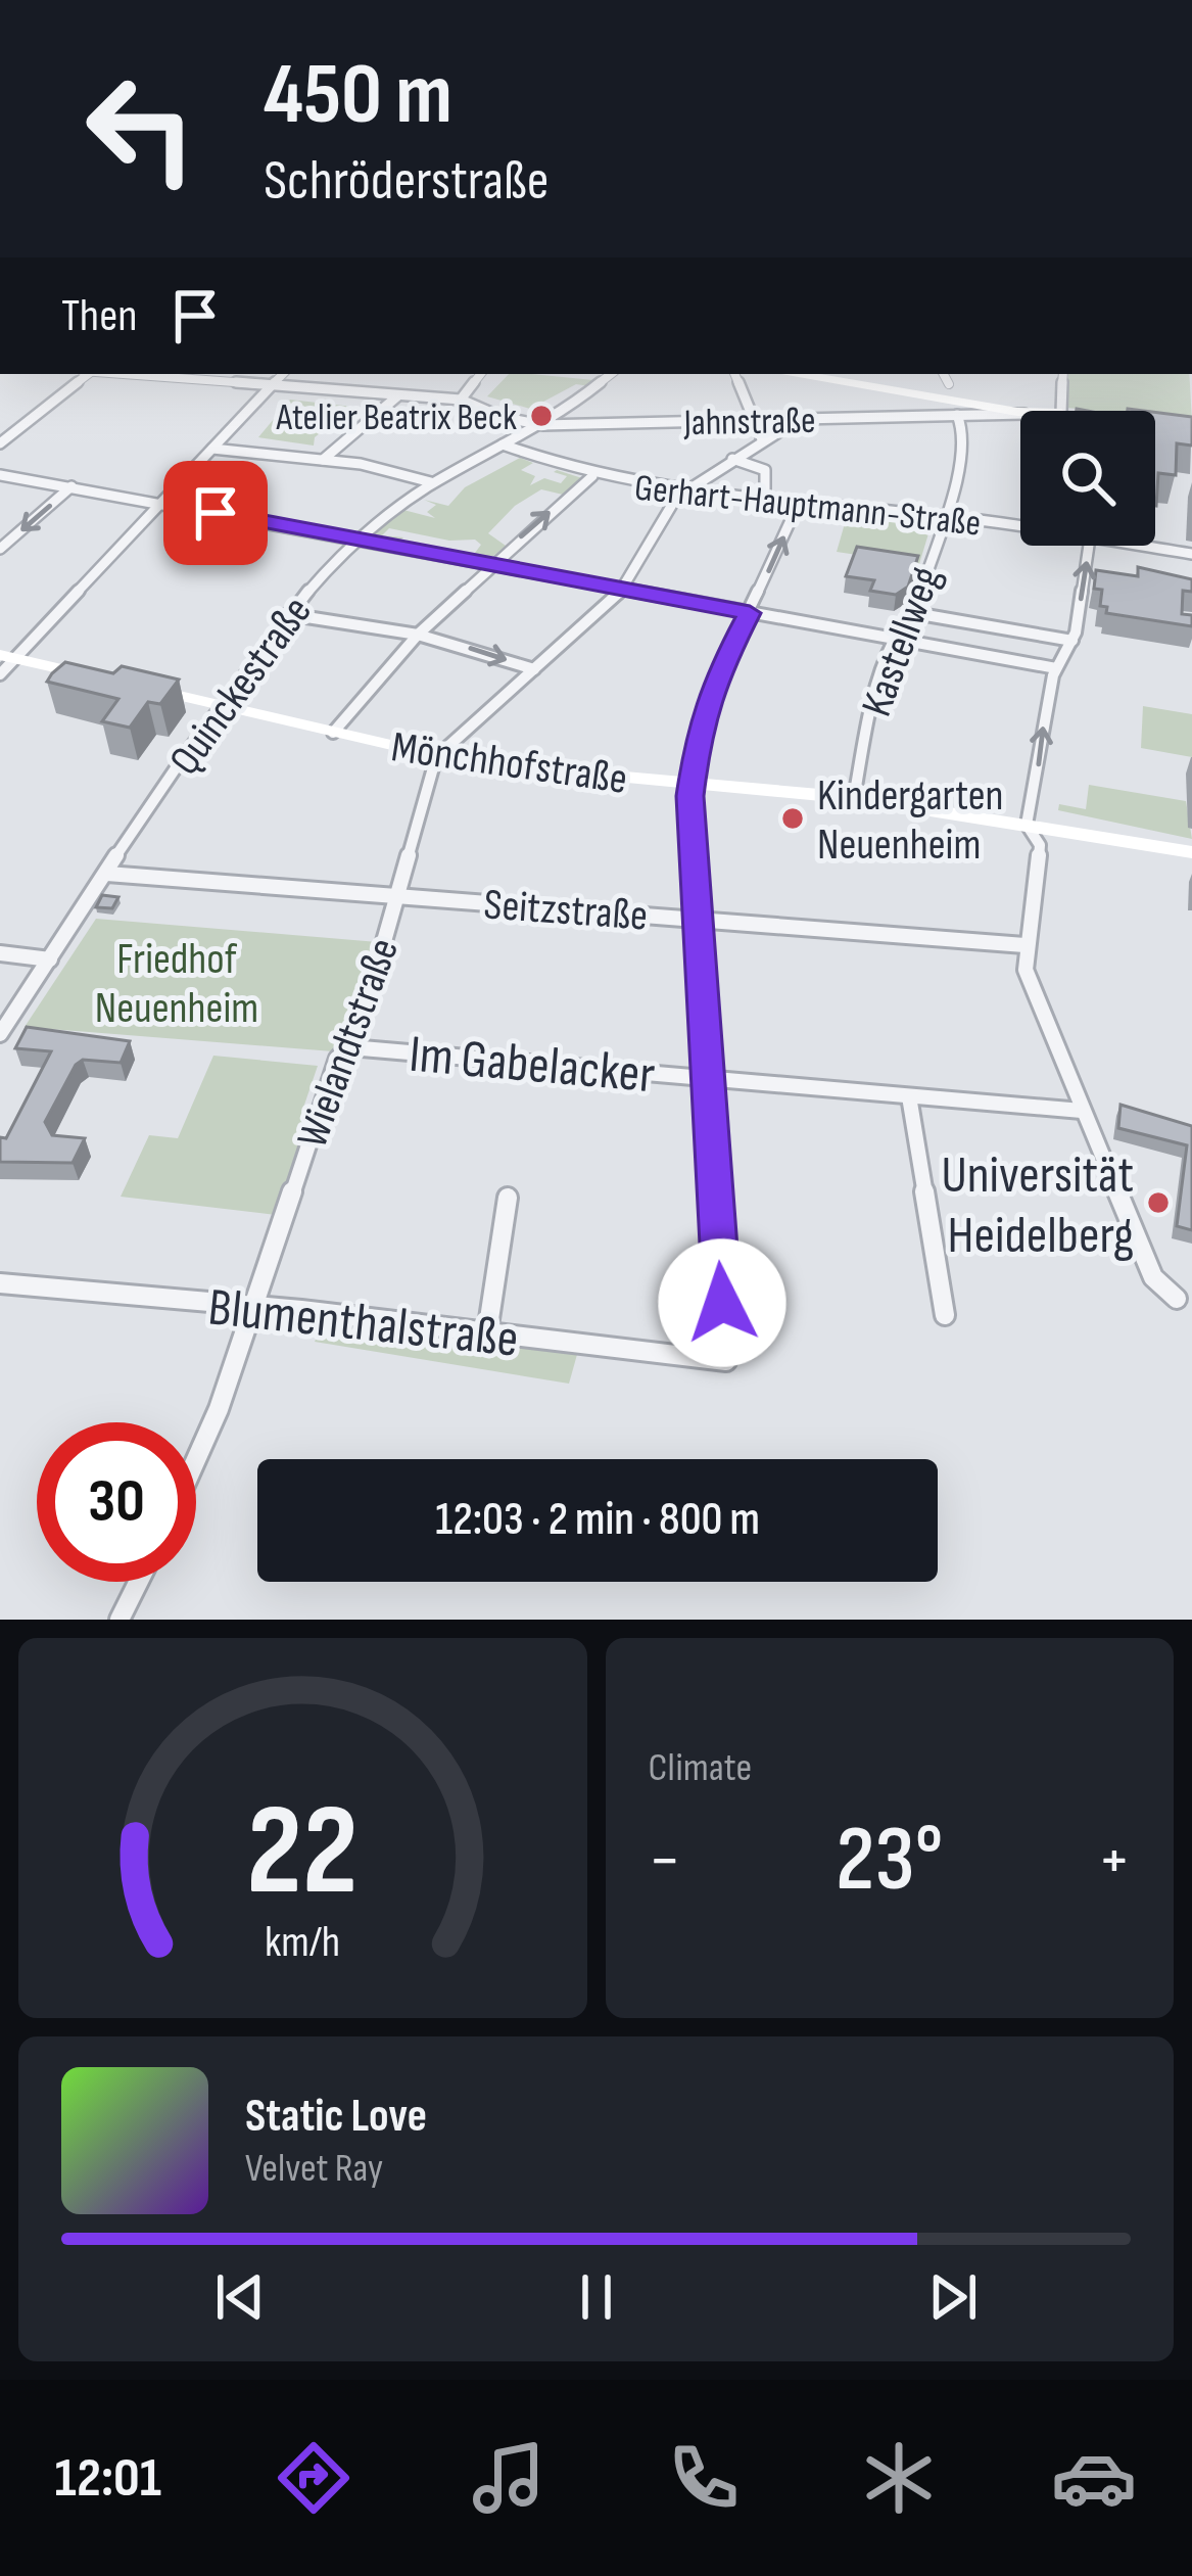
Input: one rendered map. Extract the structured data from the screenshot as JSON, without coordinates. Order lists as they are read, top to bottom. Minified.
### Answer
{"streets":{"street":["Jahnstraße","Gerhart-Hauptmann-Straße","Kastellweg","Quinckestraße","Mönchhofstraße","Seitzstraße","Wielandtstraße","Im Gabelacker","Blumenthalstraße"]},"crossings":[["Jahnstraße","Kastellweg"],["Jahnstraße","Quinckestraße"],["Gerhart-Hauptmann-Straße","Kastellweg"],["Gerhart-Hauptmann-Straße","Quinckestraße"],["Kastellweg","Mönchhofstraße"],["Quinckestraße","Mönchhofstraße"],["Quinckestraße","Seitzstraße"],["Mönchhofstraße","Wielandtstraße"],["Seitzstraße","Wielandtstraße"],["Wielandtstraße","Im Gabelacker"],["Wielandtstraße","Blumenthalstraße"],["Im Gabelacker","Blumenthalstraße"]],"parks":["Friedhof Neuenheim"],"places":["Atelier Beatrix Beck","Kindergarten Neuenheim","Universität Heidelberg"],"page":{"turn":["450 m","Schröderstraße"],"then":"Then","limit":"30","trip":"12:03 · 2 min · 800 m","tile":"Climate","heat":["−","23°","+"],"song":["Static Love","Velvet Ray"],"tabs":"12:01","gauge":["22","km/h"]}}
